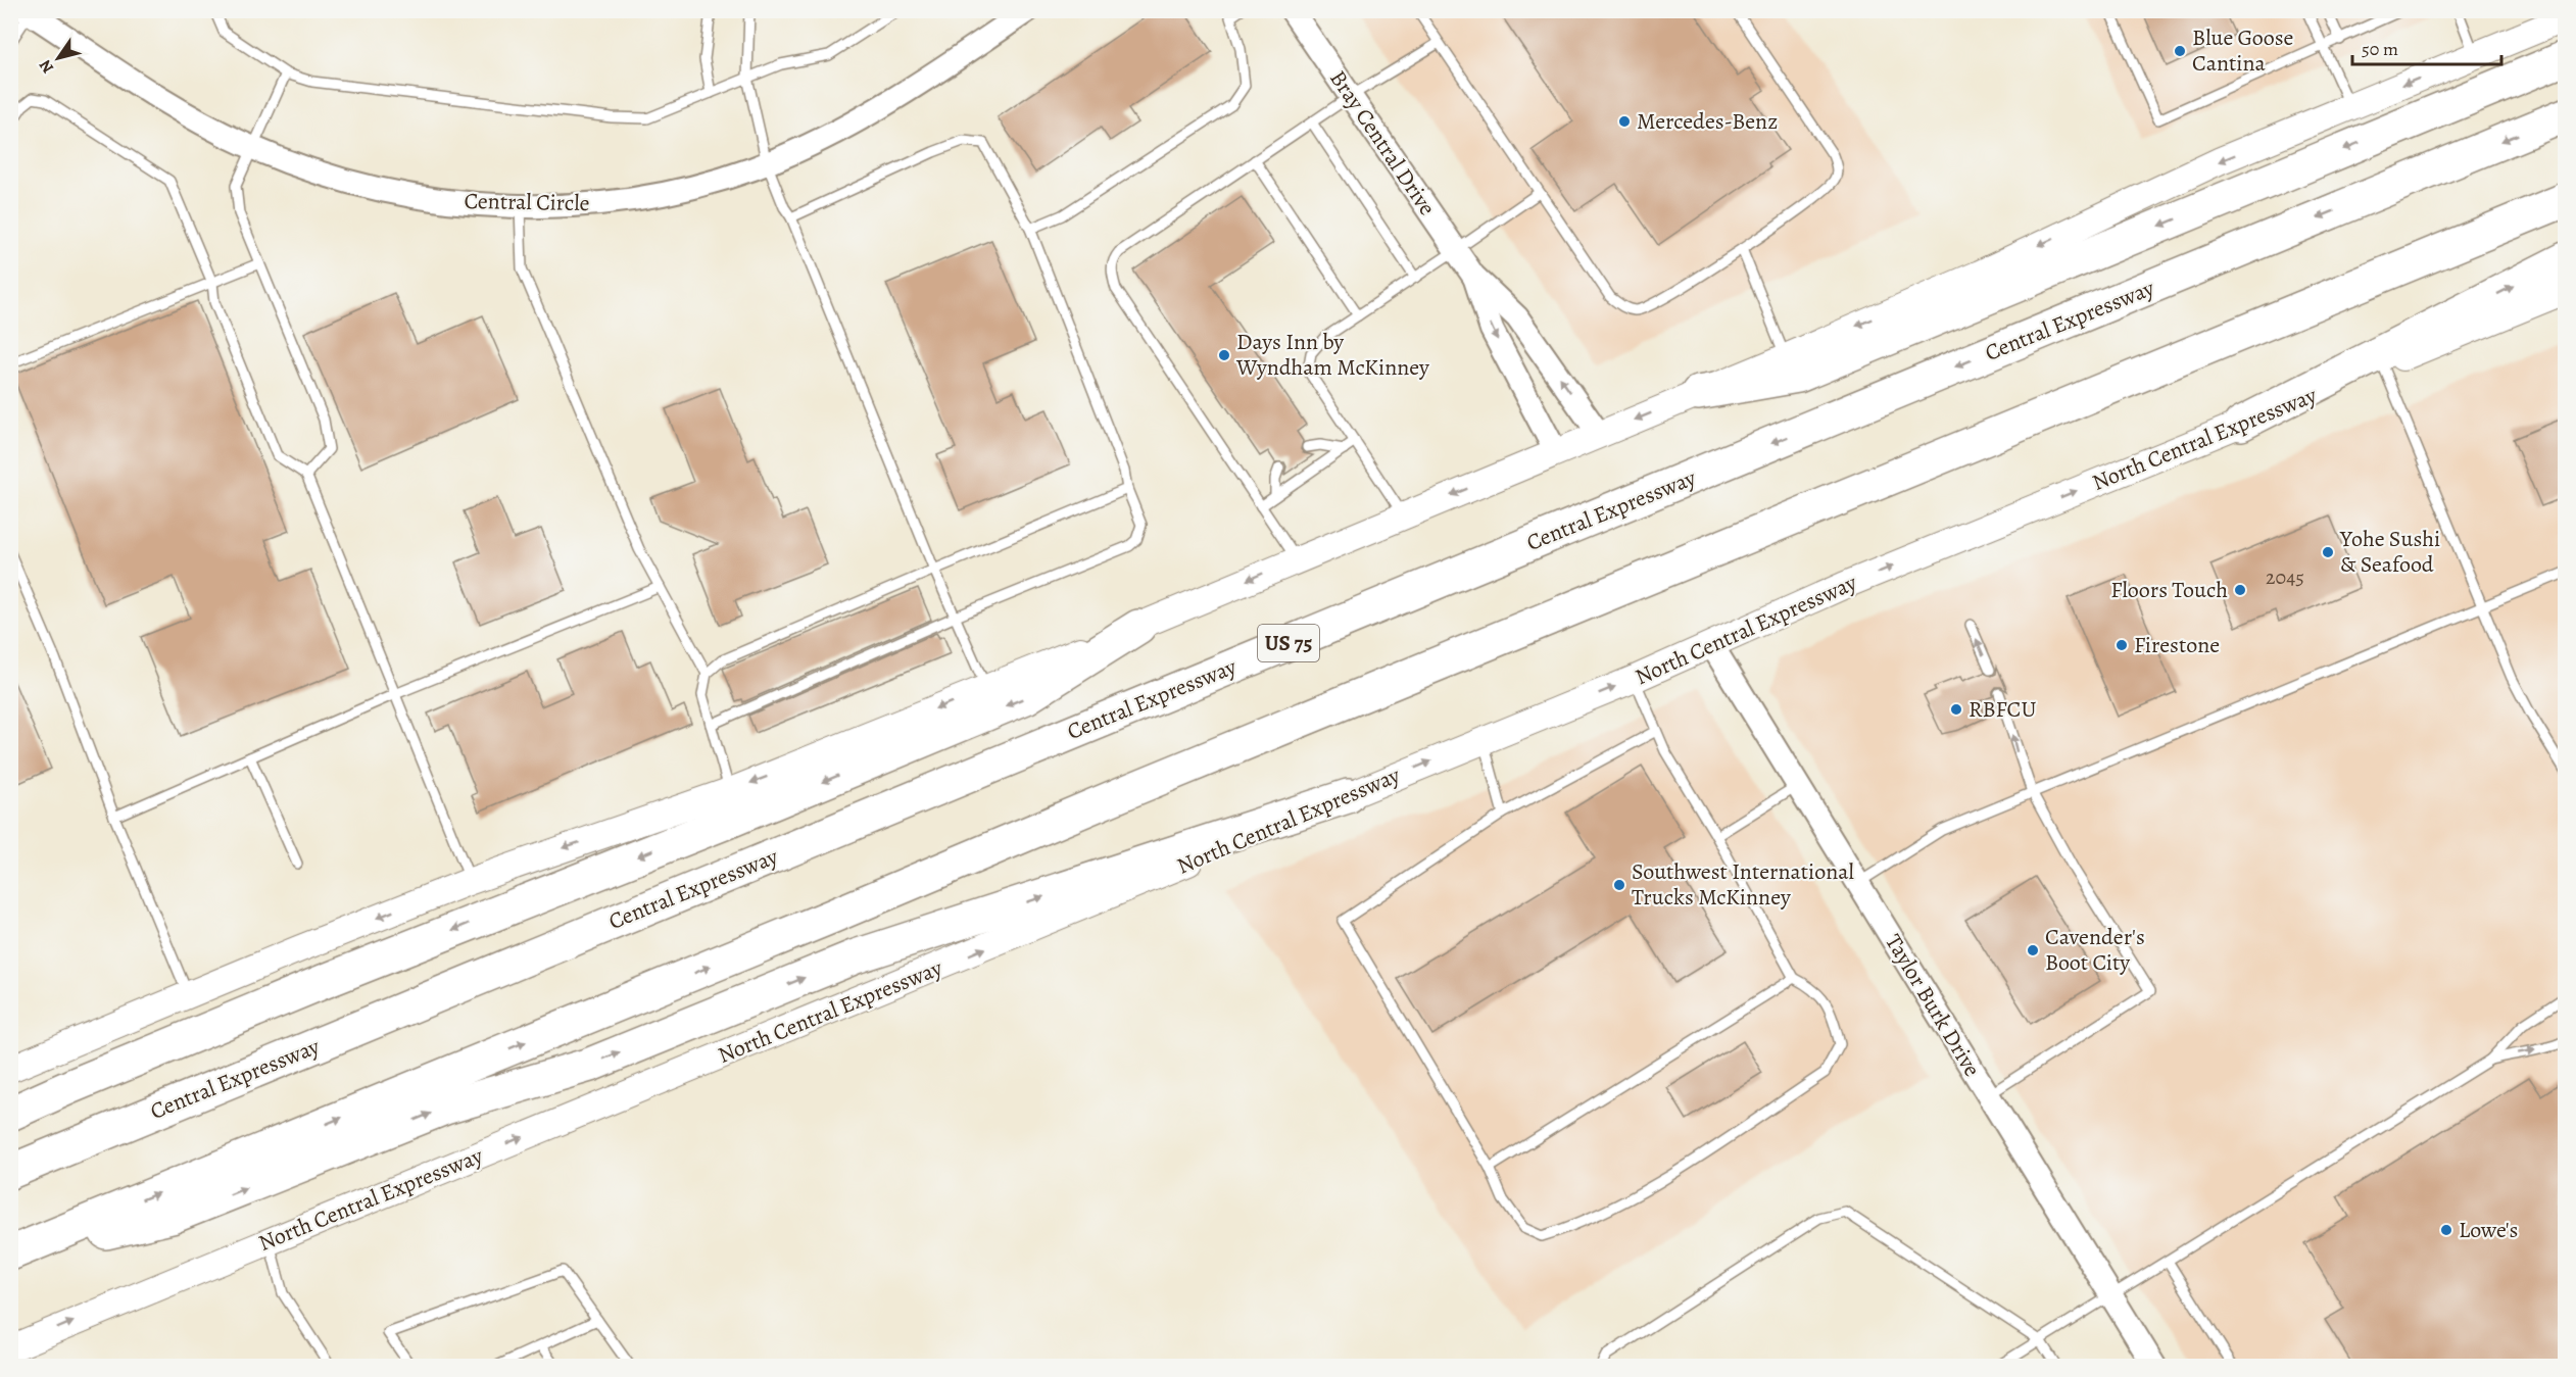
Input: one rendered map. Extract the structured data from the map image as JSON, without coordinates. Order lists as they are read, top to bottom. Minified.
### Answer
{"streets":{"highway":["Central Expressway","US 75"],"main road":["North Central Expressway"],"street":["Bray Central Drive","Central Circle","Taylor Burk Drive"]},"crossings":[["North Central Expressway","Taylor Burk Drive"]],"one_way":["North Central Expressway"],"places":["Blue Goose Cantina","Mercedes-Benz","Days Inn by Wyndham McKinney","Yohe Sushi & Seafood","Floors Touch","Firestone","RBFCU","Southwest International Trucks McKinney","Cavender's Boot City","Lowe's"],"house_numbers":["2045"],"scale_bar":"50 m","north":"bottom left"}
